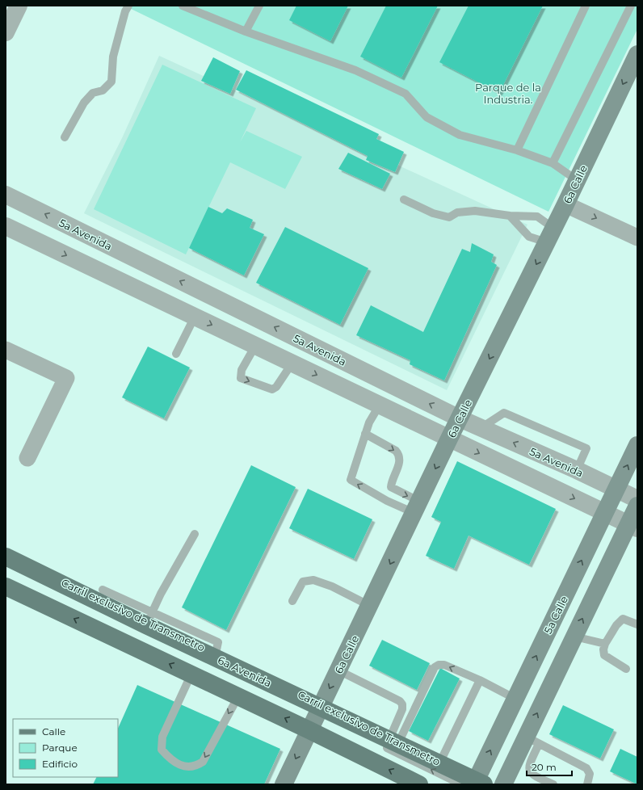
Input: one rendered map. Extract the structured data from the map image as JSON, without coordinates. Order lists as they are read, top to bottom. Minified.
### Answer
{"streets":{"main road":["6a Calle","5a Calle","6a Avenida"],"street":["5a Avenida"],"lane":["Carril exclusivo de Transmetro"]},"crossings":[["6a Calle","5a Avenida"],["6a Calle","Carril exclusivo de Transmetro"],["6a Calle","6a Avenida"],["5a Avenida","5a Calle"],["Carril exclusivo de Transmetro","5a Calle"],["Carril exclusivo de Transmetro","6a Avenida"],["5a Calle","6a Avenida"]],"one_way":["6a Calle"],"parks":["Parque de la Industria."],"legend":["Calle","Parque","Edificio"],"scale_bar":"20 m"}
